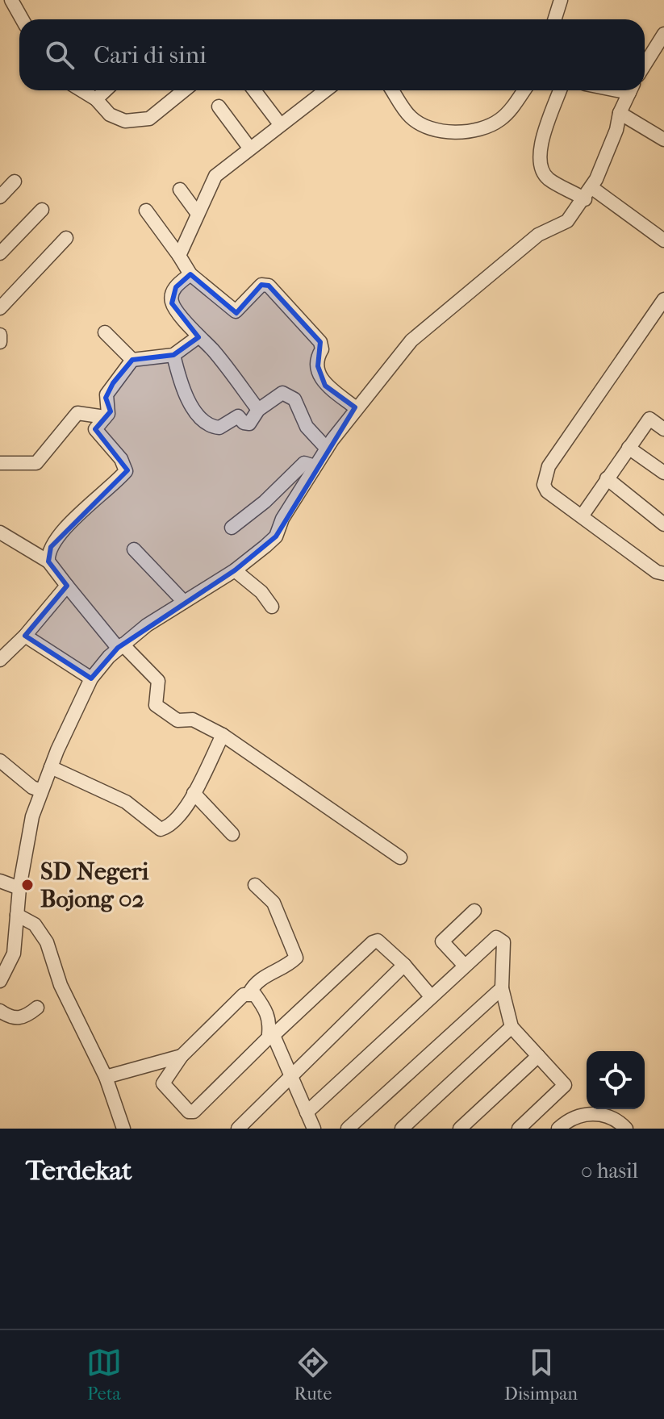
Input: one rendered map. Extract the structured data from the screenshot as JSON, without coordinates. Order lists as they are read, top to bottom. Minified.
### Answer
{"places":["SD Negeri Bojong 02"],"page":{"search":"Cari di sini","heading":["Terdekat","0 hasil"],"nav":["Peta","Rute","Disimpan"]}}
